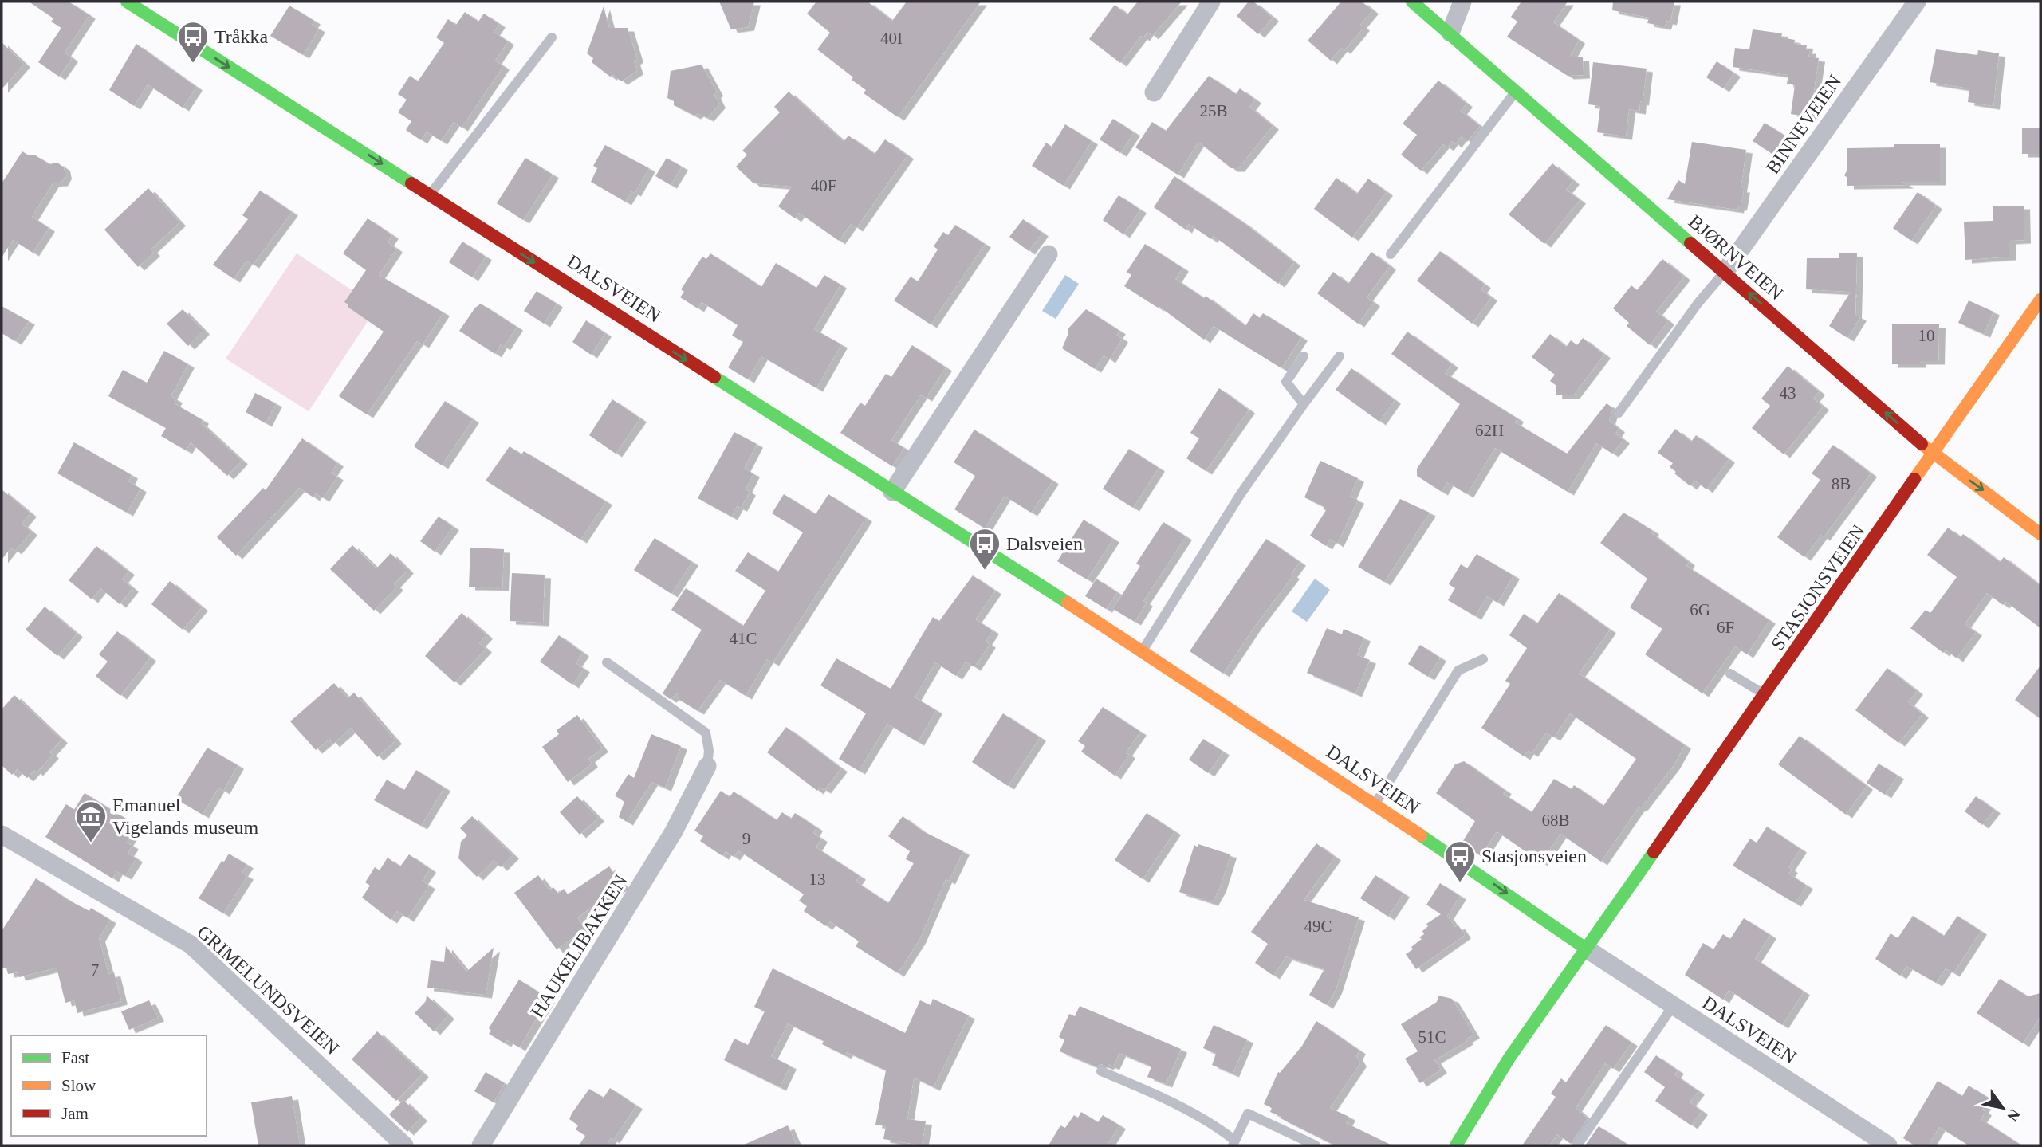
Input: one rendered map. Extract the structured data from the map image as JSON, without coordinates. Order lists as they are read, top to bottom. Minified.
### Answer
{"streets":{"street":["BINNEVEIEN","BJØRNVEIEN","DALSVEIEN","STASJONSVEIEN","HAUKELIBAKKEN","GRIMELUNDSVEIEN"]},"crossings":[["BINNEVEIEN","BJØRNVEIEN"],["BJØRNVEIEN","STASJONSVEIEN"],["DALSVEIEN","STASJONSVEIEN"]],"one_way":["DALSVEIEN"],"places":{"bus stop":["Tråkka","Dalsveien","Stasjonsveien"],"museum":["Emanuel Vigelands museum"]},"house_numbers":["40I","25B","40F","10","43","62H","8B","6G","6F","41C","68B","9","13","49C","7","51C"],"legend":["Fast","Slow","Jam"],"north":"bottom right"}
